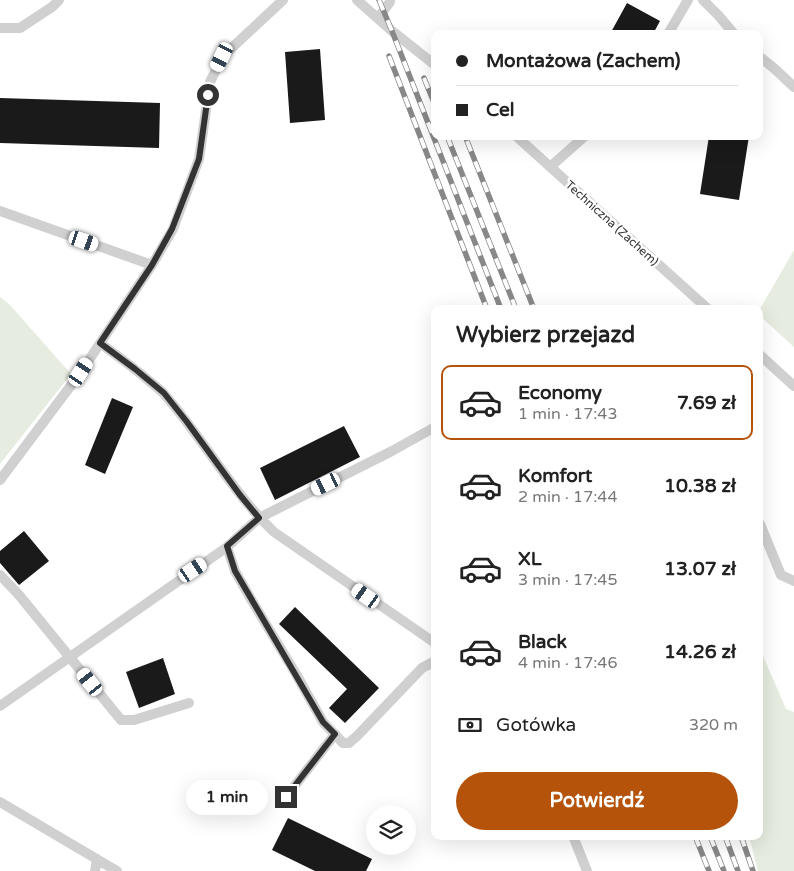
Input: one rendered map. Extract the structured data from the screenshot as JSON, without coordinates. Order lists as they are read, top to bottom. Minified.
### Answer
{"streets":{"lane":["Techniczna (Zachem)"]},"page":{"banner":["Montażowa (Zachem)","Cel"],"heading":"Wybierz przejazd","list":[{"name":"Economy","note":"1 min · 17:43","value":"7.69 zł"},{"name":"Komfort","note":"2 min · 17:44","value":"10.38 zł"},{"name":"XL","note":"3 min · 17:45","value":"13.07 zł"},{"name":"Black","note":"4 min · 17:46","value":"14.26 zł"}],"pay":["Gotówka","320 m"],"buttons":"Potwierdź","bubble":"1 min"}}
